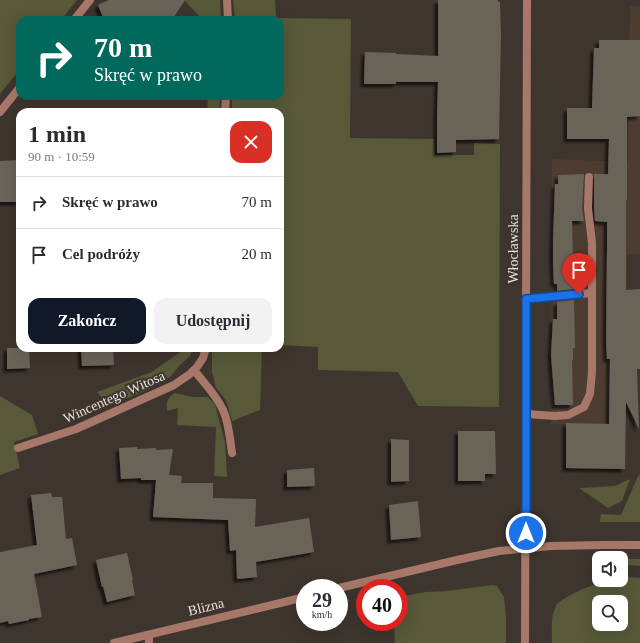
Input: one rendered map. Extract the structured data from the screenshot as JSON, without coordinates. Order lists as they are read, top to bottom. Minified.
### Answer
{"streets":{"street":["Włocławska","Wincentego Witosa","Blizna"]},"page":{"turn":["70 m","Skręć w prawo"],"heading":["1 min","90 m · 10:59"],"list":[{"name":"Skręć w prawo","value":"70 m"},{"name":"Cel podróży","value":"20 m"}],"buttons":["Zakończ","Udostępnij"],"speed":"29 km/h","limit":"40"}}
